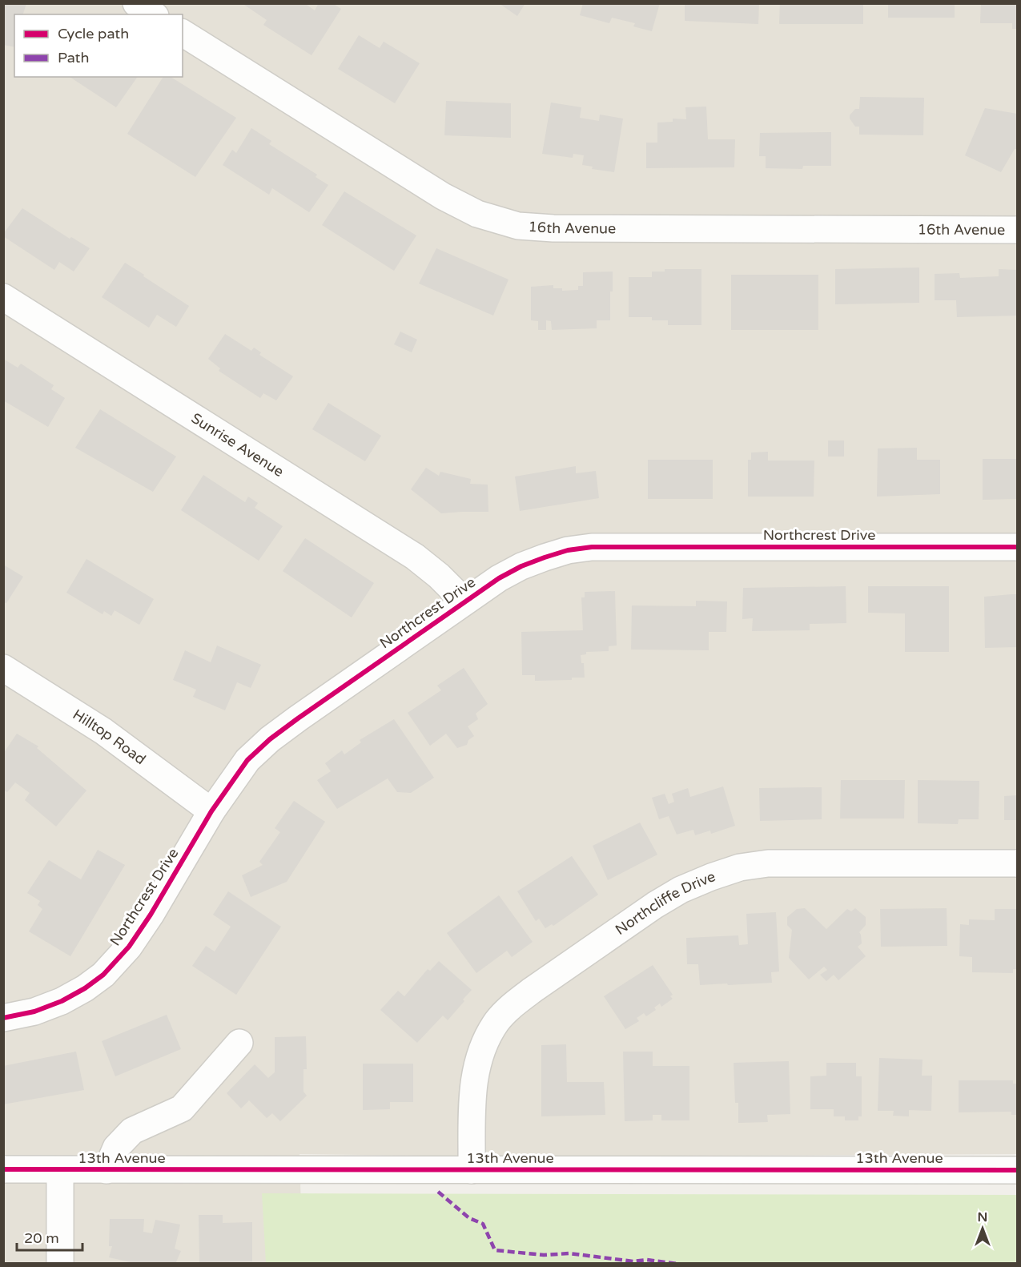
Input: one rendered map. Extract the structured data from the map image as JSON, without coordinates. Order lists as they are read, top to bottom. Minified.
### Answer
{"streets":{"street":["16th Avenue","Sunrise Avenue","Northcrest Drive","Hilltop Road","Northcliffe Drive","13th Avenue"]},"crossings":[["Sunrise Avenue","Northcrest Drive"],["Northcrest Drive","Hilltop Road"],["Northcliffe Drive","13th Avenue"]],"legend":["Cycle path","Path"],"scale_bar":"20 m","north":"top"}
